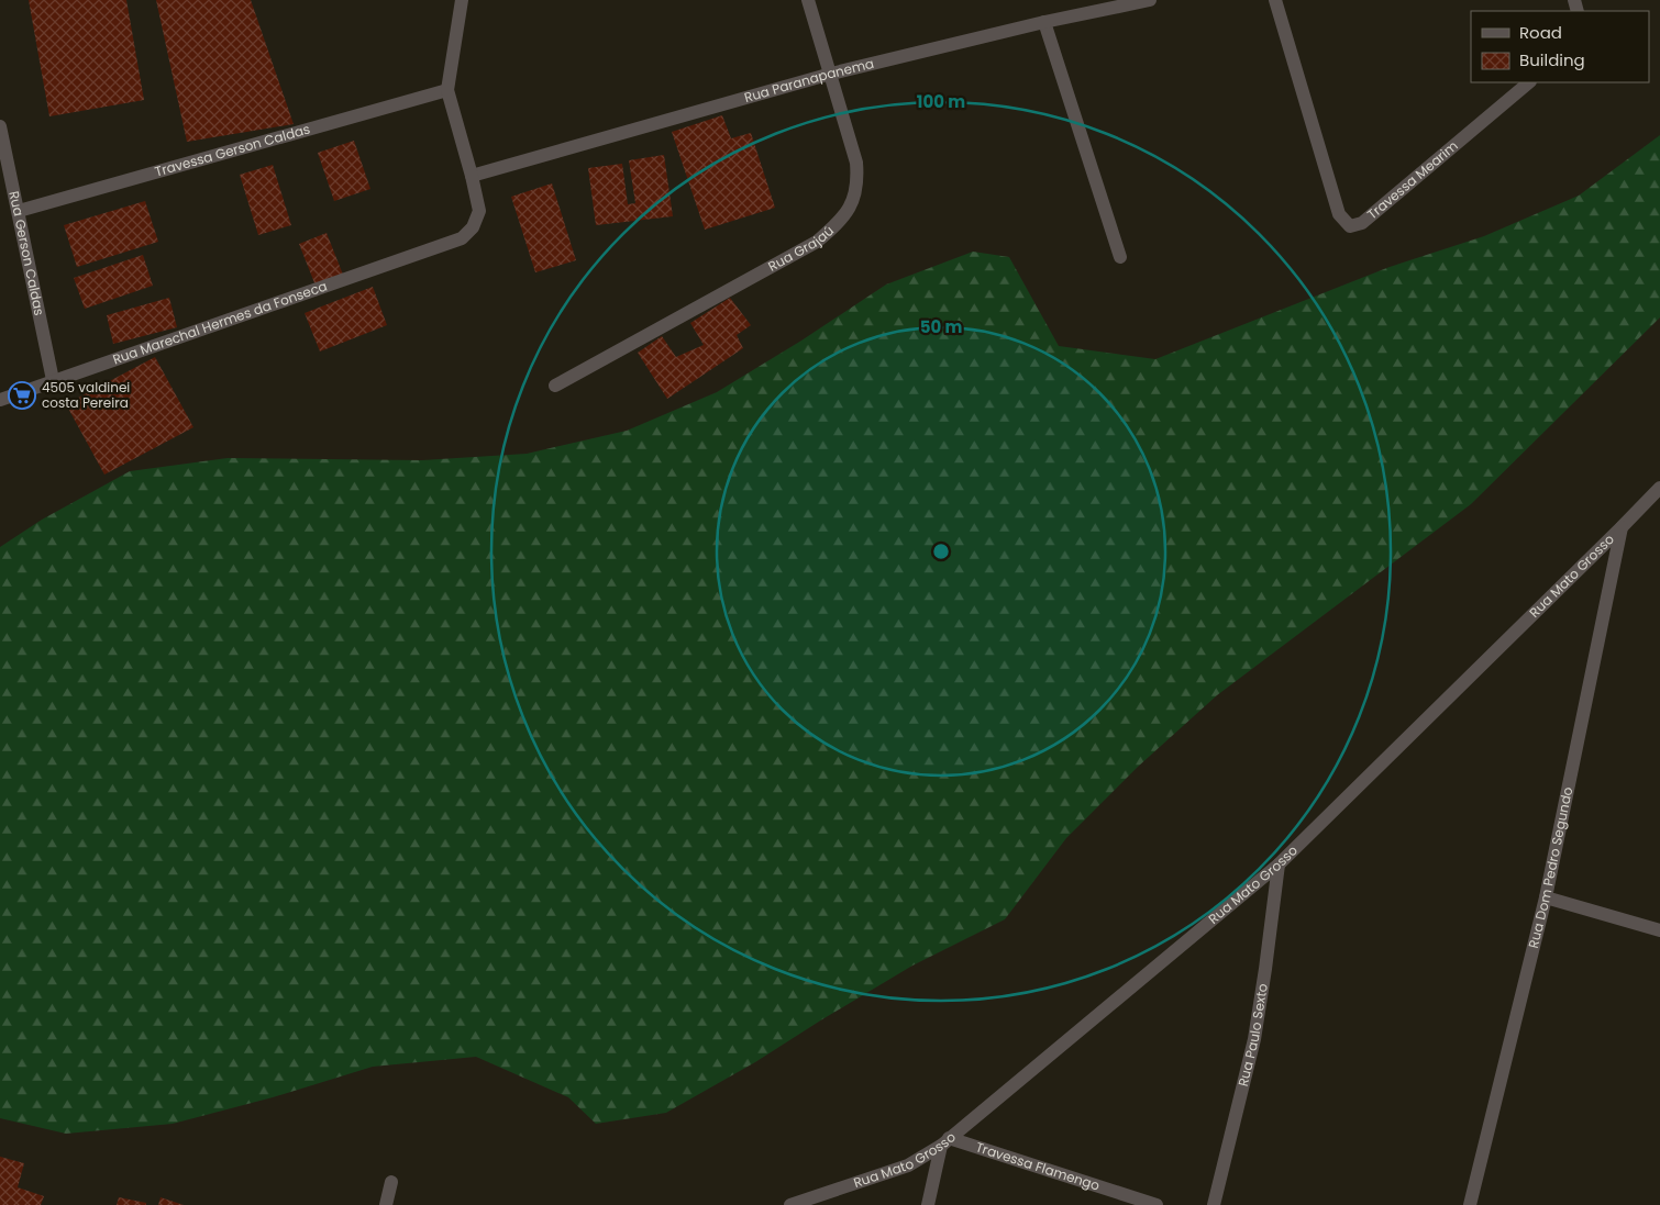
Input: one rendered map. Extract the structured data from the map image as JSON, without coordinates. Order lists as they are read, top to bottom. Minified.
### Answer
{"streets":{"street":["Rua Paranapanema","Travessa Gerson Caldas","Travessa Mearim","Rua Grajaú","Rua Gerson Caldas","Rua Marechal Hermes da Fonseca","Rua Mato Grosso","Rua Dom Pedro Segundo","Rua Paulo Sexto","Travessa Flamengo"]},"crossings":[["Rua Paranapanema","Rua Grajaú"],["Rua Paranapanema","Rua Marechal Hermes da Fonseca"],["Travessa Gerson Caldas","Rua Gerson Caldas"],["Travessa Gerson Caldas","Rua Marechal Hermes da Fonseca"],["Rua Gerson Caldas","Rua Marechal Hermes da Fonseca"],["Rua Mato Grosso","Rua Dom Pedro Segundo"],["Rua Mato Grosso","Rua Paulo Sexto"],["Rua Mato Grosso","Travessa Flamengo"]],"places":{"supermarket":["4505 valdinei costa Pereira"]},"legend":["Road","Building"],"rings":["100 m","50 m"]}
